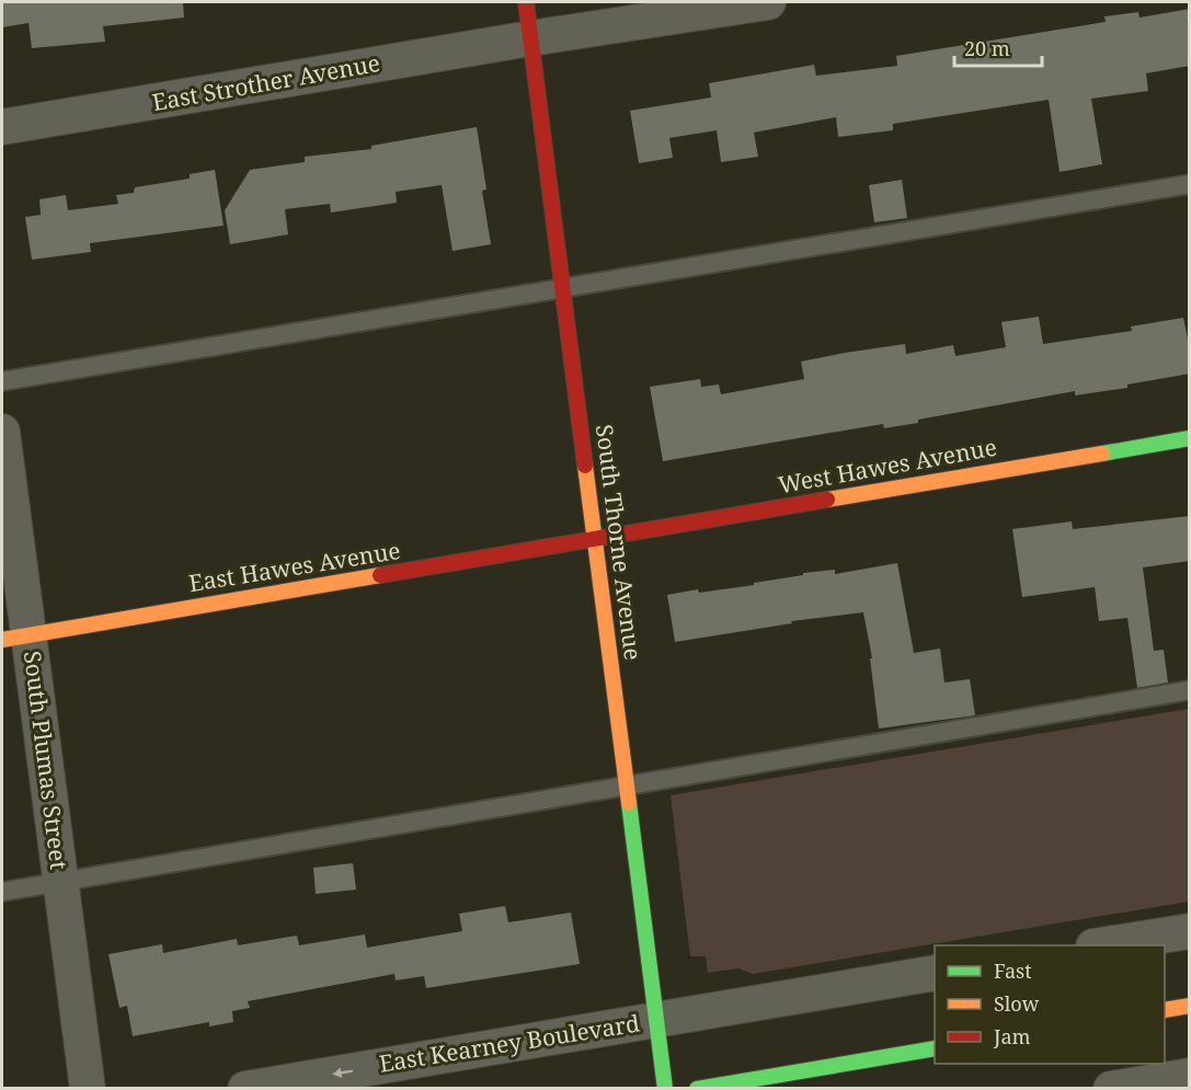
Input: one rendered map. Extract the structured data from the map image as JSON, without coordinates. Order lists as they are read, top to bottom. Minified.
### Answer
{"streets":{"main road":["West Hawes Avenue","South Thorne Avenue","East Hawes Avenue"],"street":["East Strother Avenue","South Plumas Street","East Kearney Boulevard"]},"crossings":[["East Strother Avenue","South Thorne Avenue"],["West Hawes Avenue","South Thorne Avenue"],["West Hawes Avenue","East Hawes Avenue"],["South Thorne Avenue","East Hawes Avenue"],["South Thorne Avenue","East Kearney Boulevard"],["East Hawes Avenue","South Plumas Street"]],"one_way":["East Kearney Boulevard"],"legend":["Fast","Slow","Jam"],"scale_bar":"20 m"}
